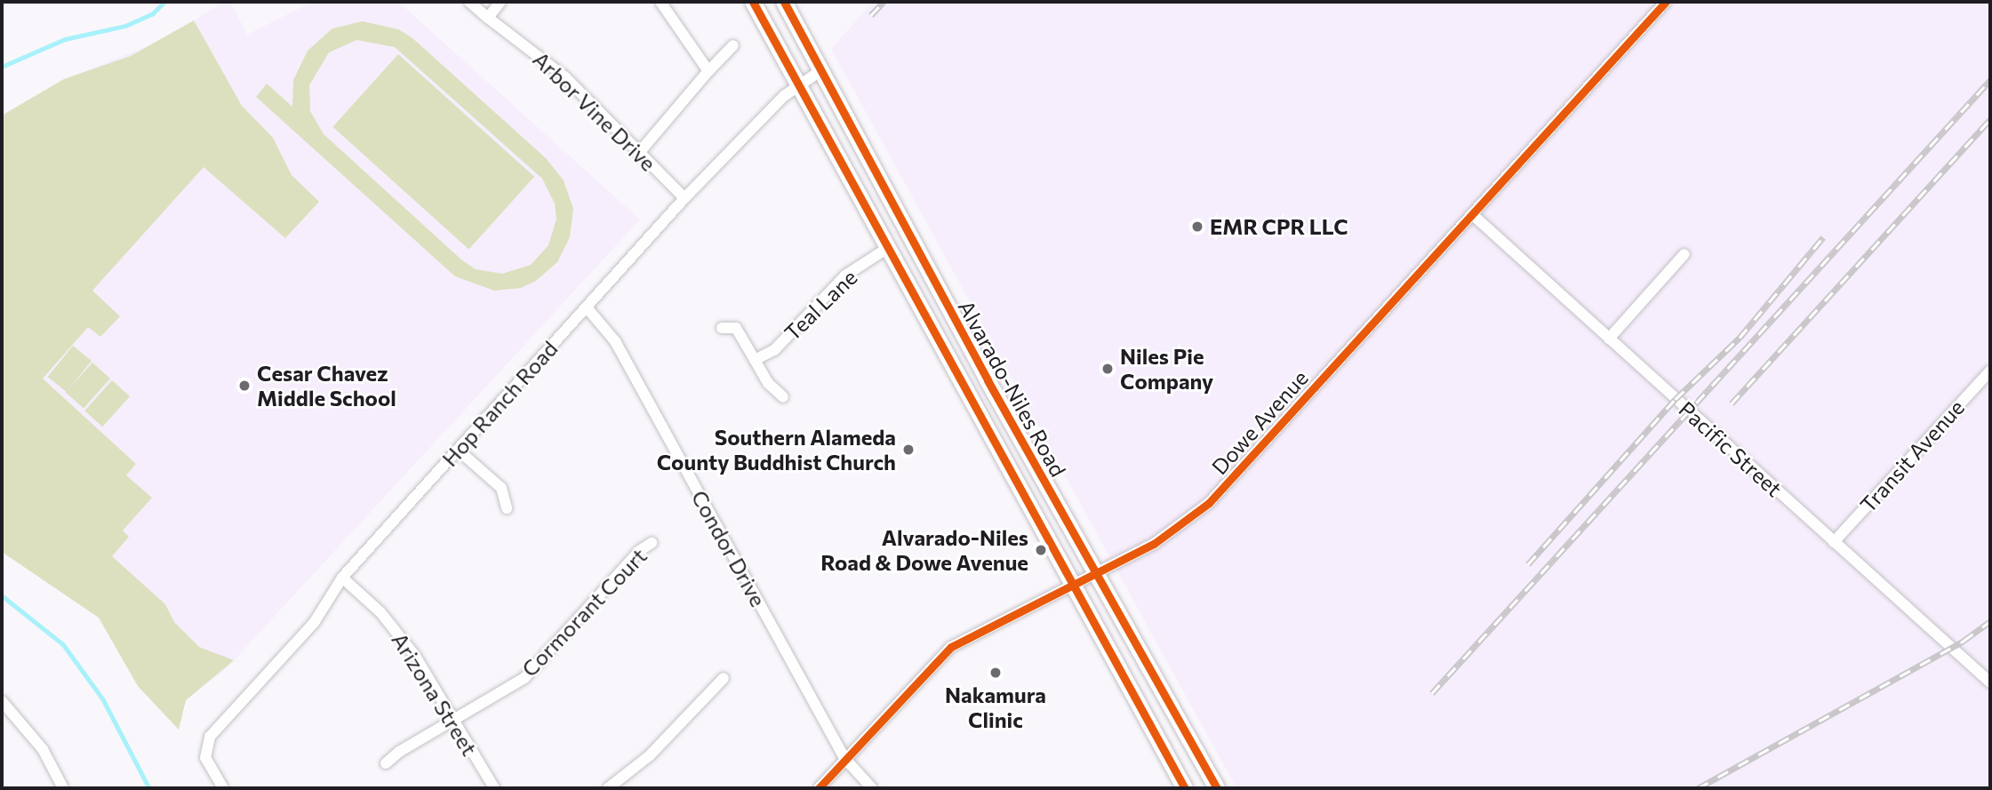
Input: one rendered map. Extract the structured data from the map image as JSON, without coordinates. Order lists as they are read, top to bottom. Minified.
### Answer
{"streets":{"main road":["Alvarado-Niles Road"],"street":["Arbor Vine Drive","Teal Lane","Hop Ranch Road","Dowe Avenue","Pacific Street","Transit Avenue","Condor Drive","Cormorant Court","Arizona Street"]},"crossings":[["Arbor Vine Drive","Hop Ranch Road"],["Teal Lane","Alvarado-Niles Road"],["Alvarado-Niles Road","Hop Ranch Road"],["Alvarado-Niles Road","Dowe Avenue"],["Hop Ranch Road","Condor Drive"],["Hop Ranch Road","Arizona Street"],["Dowe Avenue","Pacific Street"],["Dowe Avenue","Condor Drive"],["Pacific Street","Transit Avenue"],["Cormorant Court","Arizona Street"]],"places":["EMR CPR LLC","Niles Pie Company","Cesar Chavez Middle School","Southern Alameda County Buddhist Church","Alvarado-Niles Road & Dowe Avenue","Nakamura Clinic"]}
